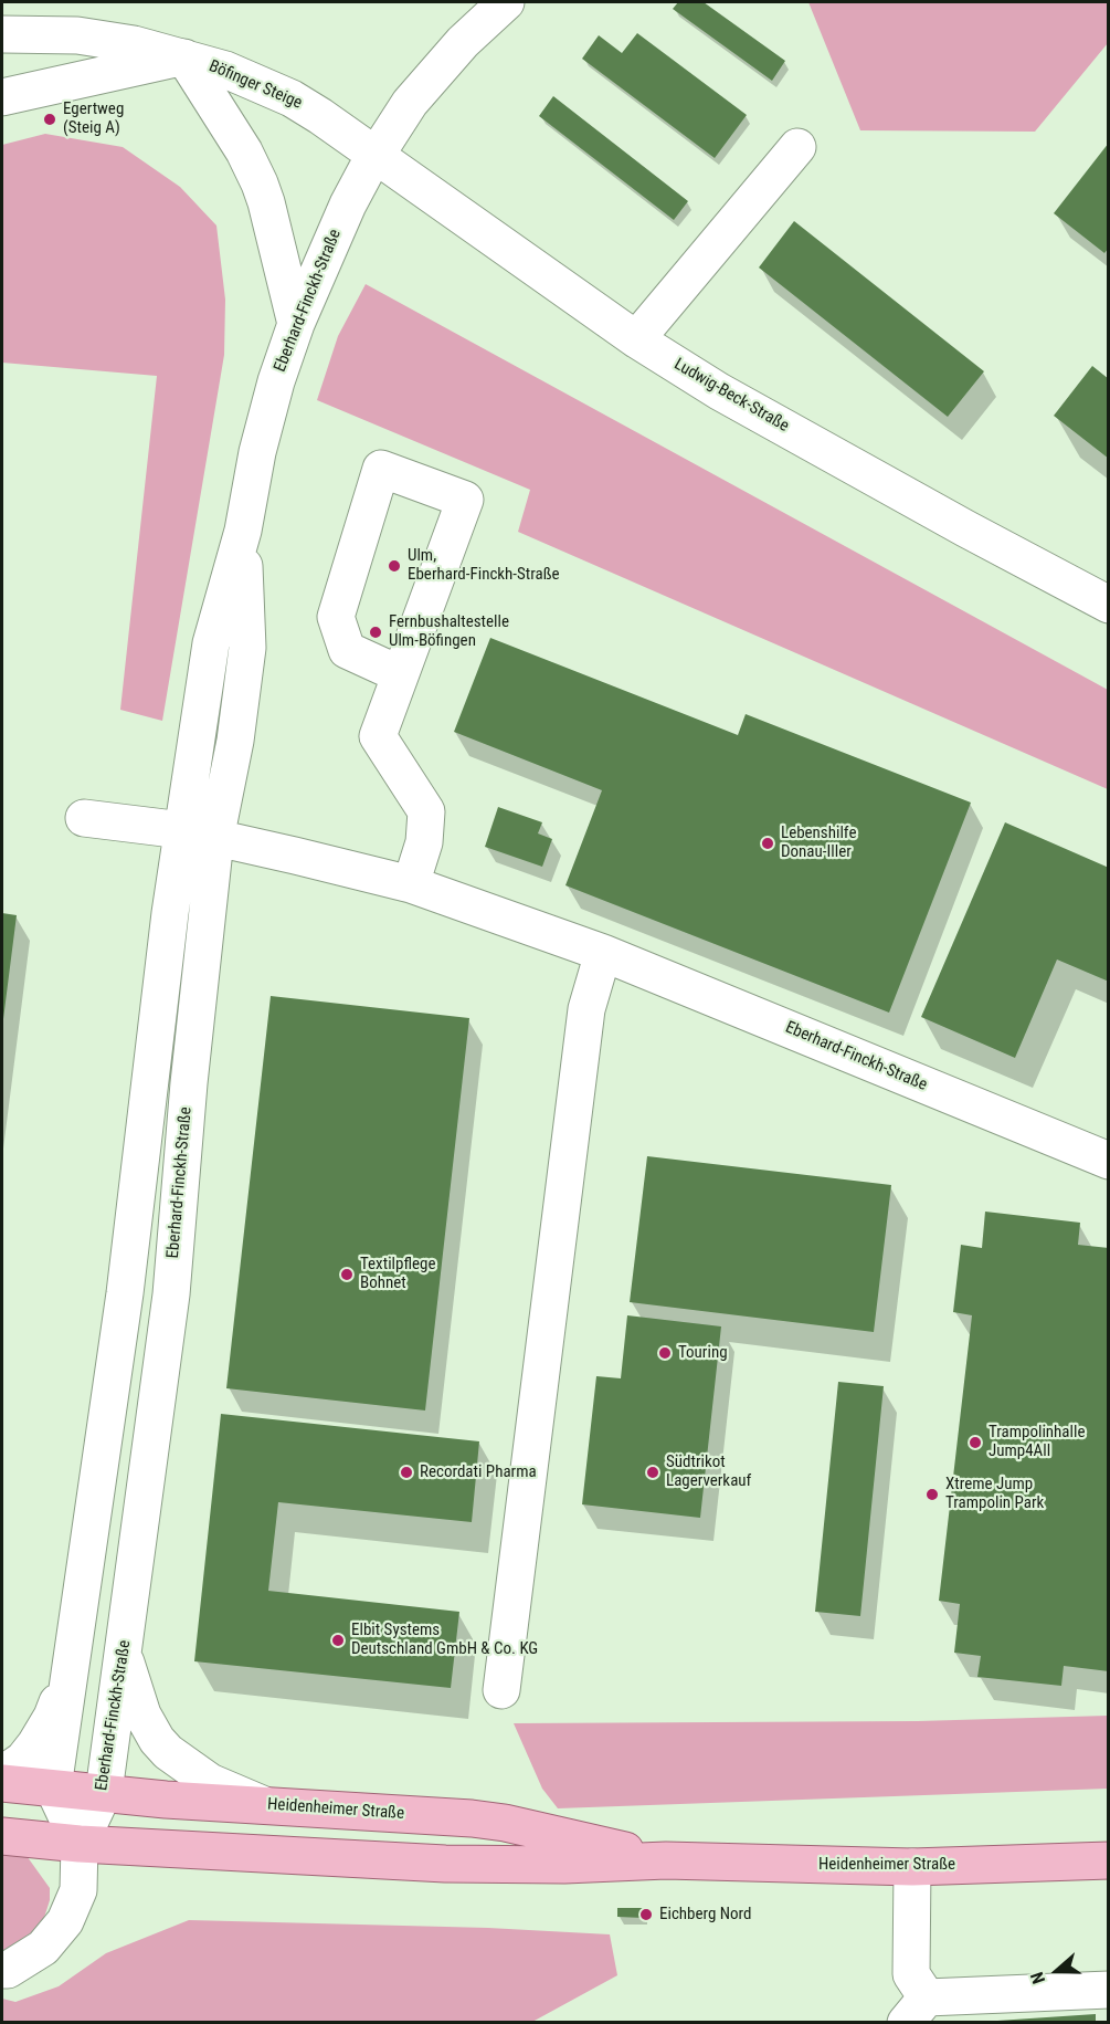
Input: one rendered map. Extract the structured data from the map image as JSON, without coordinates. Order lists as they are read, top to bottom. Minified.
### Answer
{"streets":{"main road":["Heidenheimer Straße"],"street":["Böfinger Steige","Eberhard-Finckh-Straße","Ludwig-Beck-Straße"]},"crossings":[["Böfinger Steige","Eberhard-Finckh-Straße"],["Böfinger Steige","Ludwig-Beck-Straße"],["Eberhard-Finckh-Straße","Ludwig-Beck-Straße"],["Eberhard-Finckh-Straße","Heidenheimer Straße"]],"places":["Egertweg (Steig A)","Ulm, Eberhard-Finckh-Straße","Fernbushaltestelle Ulm-Böfingen","Lebenshilfe Donau-Iller","Textilpflege Bohnet","Touring","Trampolinhalle Jump4All","Recordati Pharma","Südtrikot Lagerverkauf","Xtreme Jump Trampolin Park","Elbit Systems Deutschland GmbH & Co. KG","Eichberg Nord"],"north":"left"}
